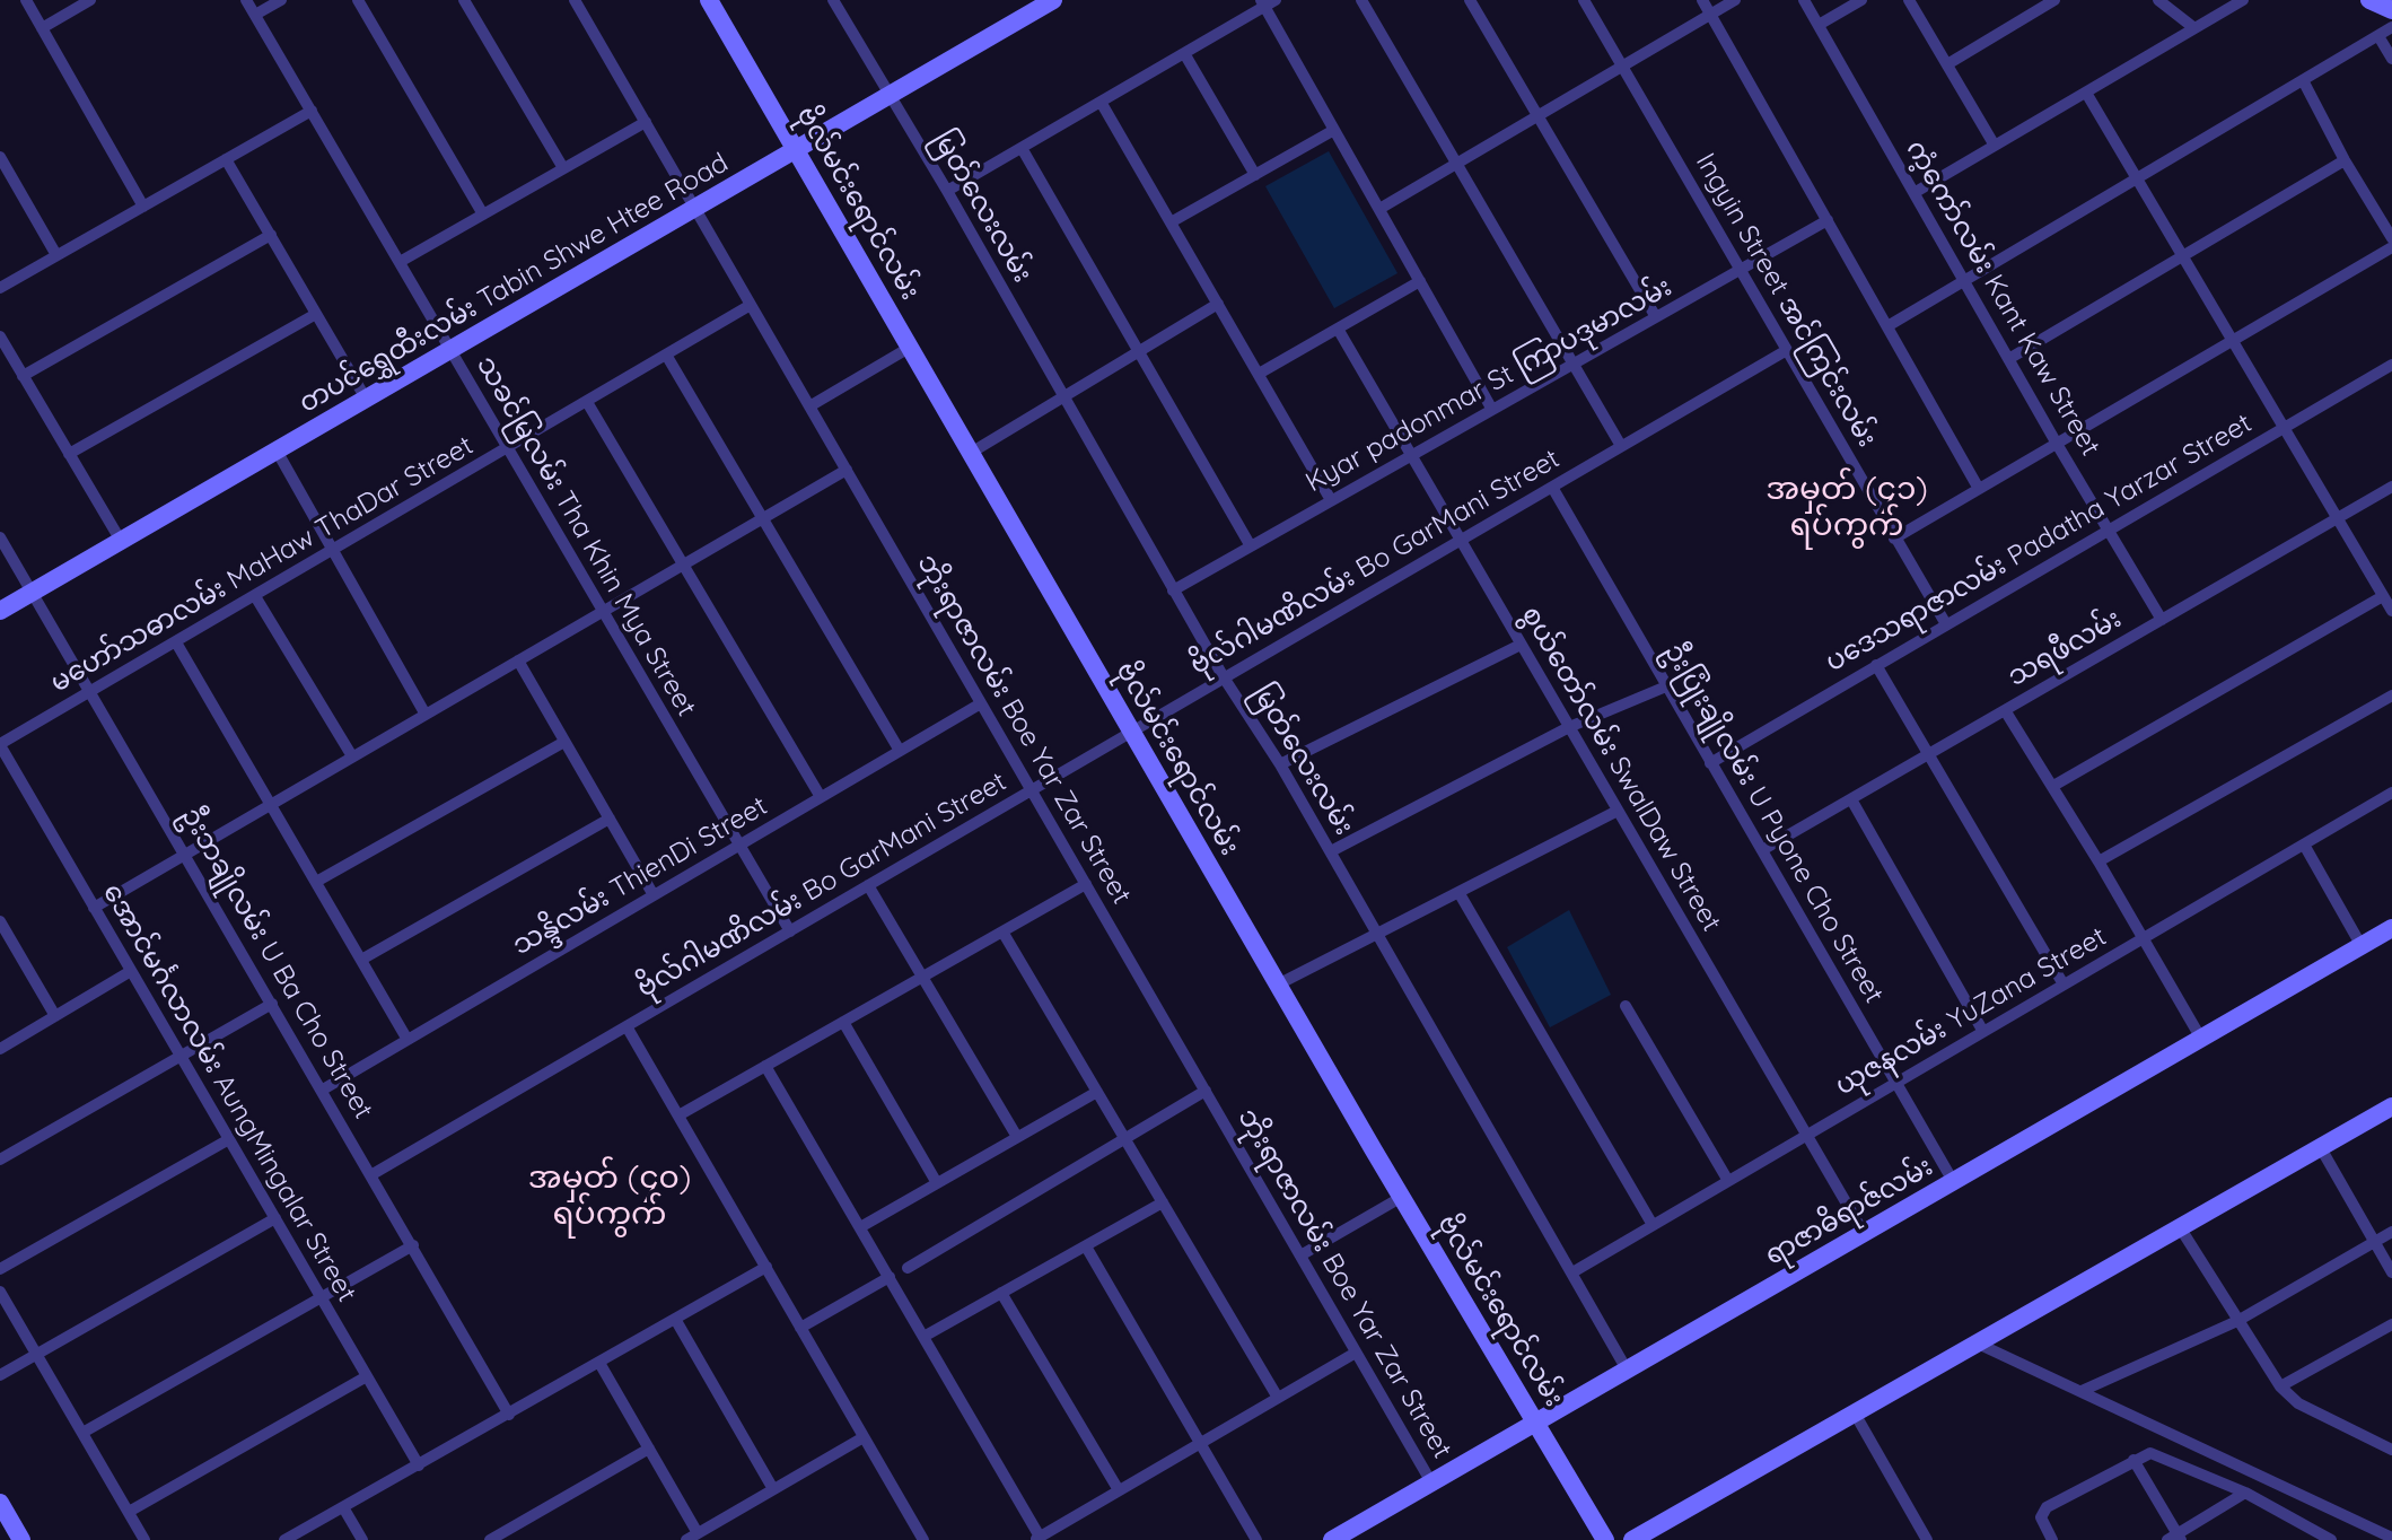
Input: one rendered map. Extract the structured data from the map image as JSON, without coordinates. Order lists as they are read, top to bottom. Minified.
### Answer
{"streets":{"street":["ဗိုလ်မင်းရောင်လမ်း","မြတ်လေးလမ်း","တပင်ရွှေထီးလမ်း Tabin Shwe Htee Road","ကံ့ကော်လမ်း Kant Kaw Street","Ingyin Street အင်ကြင်းလမ်း","Kyar padonmar St ကြာပဒုမာလမ်း","သခင်မြလမ်း Tha Khin Mya Street","ပဒေသရာဇာလမ်း Padatha Yarzar Street","ဗိုလ်ဂါမဏိလမ်း Bo GarMani Street","မဟော်သဓာလမ်း MaHaw ThaDar Street","သရဖီလမ်း","ဘိုးရာဇာလမ်း Boe Yar Zar Street","စွယ်တော်လမ်း SwalDaw Street","ဦးပြုံးချိုလမ်း U Pyone Cho Street","သန္ဒိလမ်း ThienDi Street","ဦးဘချိုလမ်း U Ba Cho Street","ယုဇနလမ်း YuZana Street","အောင်မင်္ဂလာလမ်း AungMingalar Street","ရာဇာဓိရာဇ်လမ်း"]},"crossings":[["ဗိုလ်မင်းရောင်လမ်း","တပင်ရွှေထီးလမ်း Tabin Shwe Htee Road"],["ဗိုလ်မင်းရောင်လမ်း","ဗိုလ်ဂါမဏိလမ်း Bo GarMani Street"],["ဗိုလ်မင်းရောင်လမ်း","ရာဇာဓိရာဇ်လမ်း"],["မြတ်လေးလမ်း","တပင်ရွှေထီးလမ်း Tabin Shwe Htee Road"],["မြတ်လေးလမ်း","Kyar padonmar St ကြာပဒုမာလမ်း"],["မြတ်လေးလမ်း","ဗိုလ်ဂါမဏိလမ်း Bo GarMani Street"],["မြတ်လေးလမ်း","ယုဇနလမ်း YuZana Street"],["မြတ်လေးလမ်း","ရာဇာဓိရာဇ်လမ်း"],["တပင်ရွှေထီးလမ်း Tabin Shwe Htee Road","သခင်မြလမ်း Tha Khin Mya Street"],["တပင်ရွှေထီးလမ်း Tabin Shwe Htee Road","ဘိုးရာဇာလမ်း Boe Yar Zar Street"],["တပင်ရွှေထီးလမ်း Tabin Shwe Htee Road","ဦးဘချိုလမ်း U Ba Cho Street"],["ကံ့ကော်လမ်း Kant Kaw Street","ပဒေသရာဇာလမ်း Padatha Yarzar Street"],["ကံ့ကော်လမ်း Kant Kaw Street","သရဖီလမ်း"],["Ingyin Street အင်ကြင်းလမ်း","Kyar padonmar St ကြာပဒုမာလမ်း"],["Ingyin Street အင်ကြင်းလမ်း","ပဒေသရာဇာလမ်း Padatha Yarzar Street"],["Ingyin Street အင်ကြင်းလမ်း","ဗိုလ်ဂါမဏိလမ်း Bo GarMani Street"],["Kyar padonmar St ကြာပဒုမာလမ်း","စွယ်တော်လမ်း SwalDaw Street"],["သခင်မြလမ်း Tha Khin Mya Street","ဗိုလ်ဂါမဏိလမ်း Bo GarMani Street"],["သခင်မြလမ်း Tha Khin Mya Street","မဟော်သဓာလမ်း MaHaw ThaDar Street"],["သခင်မြလမ်း Tha Khin Mya Street","သန္ဒိလမ်း ThienDi Street"],["ပဒေသရာဇာလမ်း Padatha Yarzar Street","ဦးပြုံးချိုလမ်း U Pyone Cho Street"],["ဗိုလ်ဂါမဏိလမ်း Bo GarMani Street","ဘိုးရာဇာလမ်း Boe Yar Zar Street"],["ဗိုလ်ဂါမဏိလမ်း Bo GarMani Street","စွယ်တော်လမ်း SwalDaw Street"],["ဗိုလ်ဂါမဏိလမ်း Bo GarMani Street","ဦးပြုံးချိုလမ်း U Pyone Cho Street"],["ဗိုလ်ဂါမဏိလမ်း Bo GarMani Street","ဦးဘချိုလမ်း U Ba Cho Street"],["မဟော်သဓာလမ်း MaHaw ThaDar Street","ဘိုးရာဇာလမ်း Boe Yar Zar Street"],["မဟော်သဓာလမ်း MaHaw ThaDar Street","ဦးဘချိုလမ်း U Ba Cho Street"],["မဟော်သဓာလမ်း MaHaw ThaDar Street","အောင်မင်္ဂလာလမ်း AungMingalar Street"],["သရဖီလမ်း","ဦးပြုံးချိုလမ်း U Pyone Cho Street"],["ဘိုးရာဇာလမ်း Boe Yar Zar Street","သန္ဒိလမ်း ThienDi Street"],["ဘိုးရာဇာလမ်း Boe Yar Zar Street","ရာဇာဓိရာဇ်လမ်း"],["စွယ်တော်လမ်း SwalDaw Street","ယုဇနလမ်း YuZana Street"],["စွယ်တော်လမ်း SwalDaw Street","ရာဇာဓိရာဇ်လမ်း"],["ဦးပြုံးချိုလမ်း U Pyone Cho Street","ယုဇနလမ်း YuZana Street"],["ဦးပြုံးချိုလမ်း U Pyone Cho Street","ရာဇာဓိရာဇ်လမ်း"],["သန္ဒိလမ်း ThienDi Street","ဦးဘချိုလမ်း U Ba Cho Street"]],"districts":["အမှတ် (၄၁) ရပ်ကွက်","အမှတ် (၄၀) ရပ်ကွက်"]}
